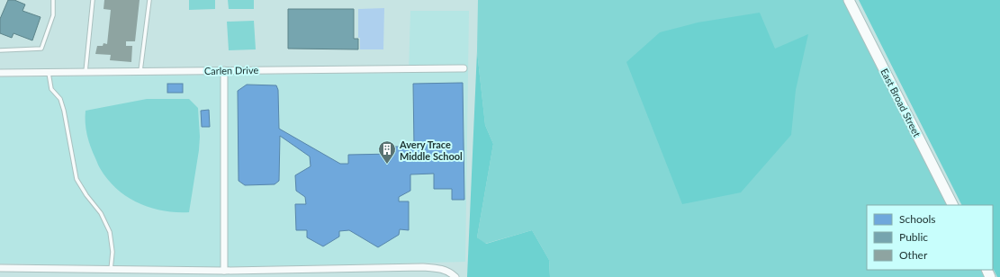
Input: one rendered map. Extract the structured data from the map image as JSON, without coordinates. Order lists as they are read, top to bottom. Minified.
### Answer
{"streets":{"street":["Carlen Drive","East Broad Street"]},"places":{"building":["Avery Trace Middle School"]},"legend":["Schools","Public","Other"]}
